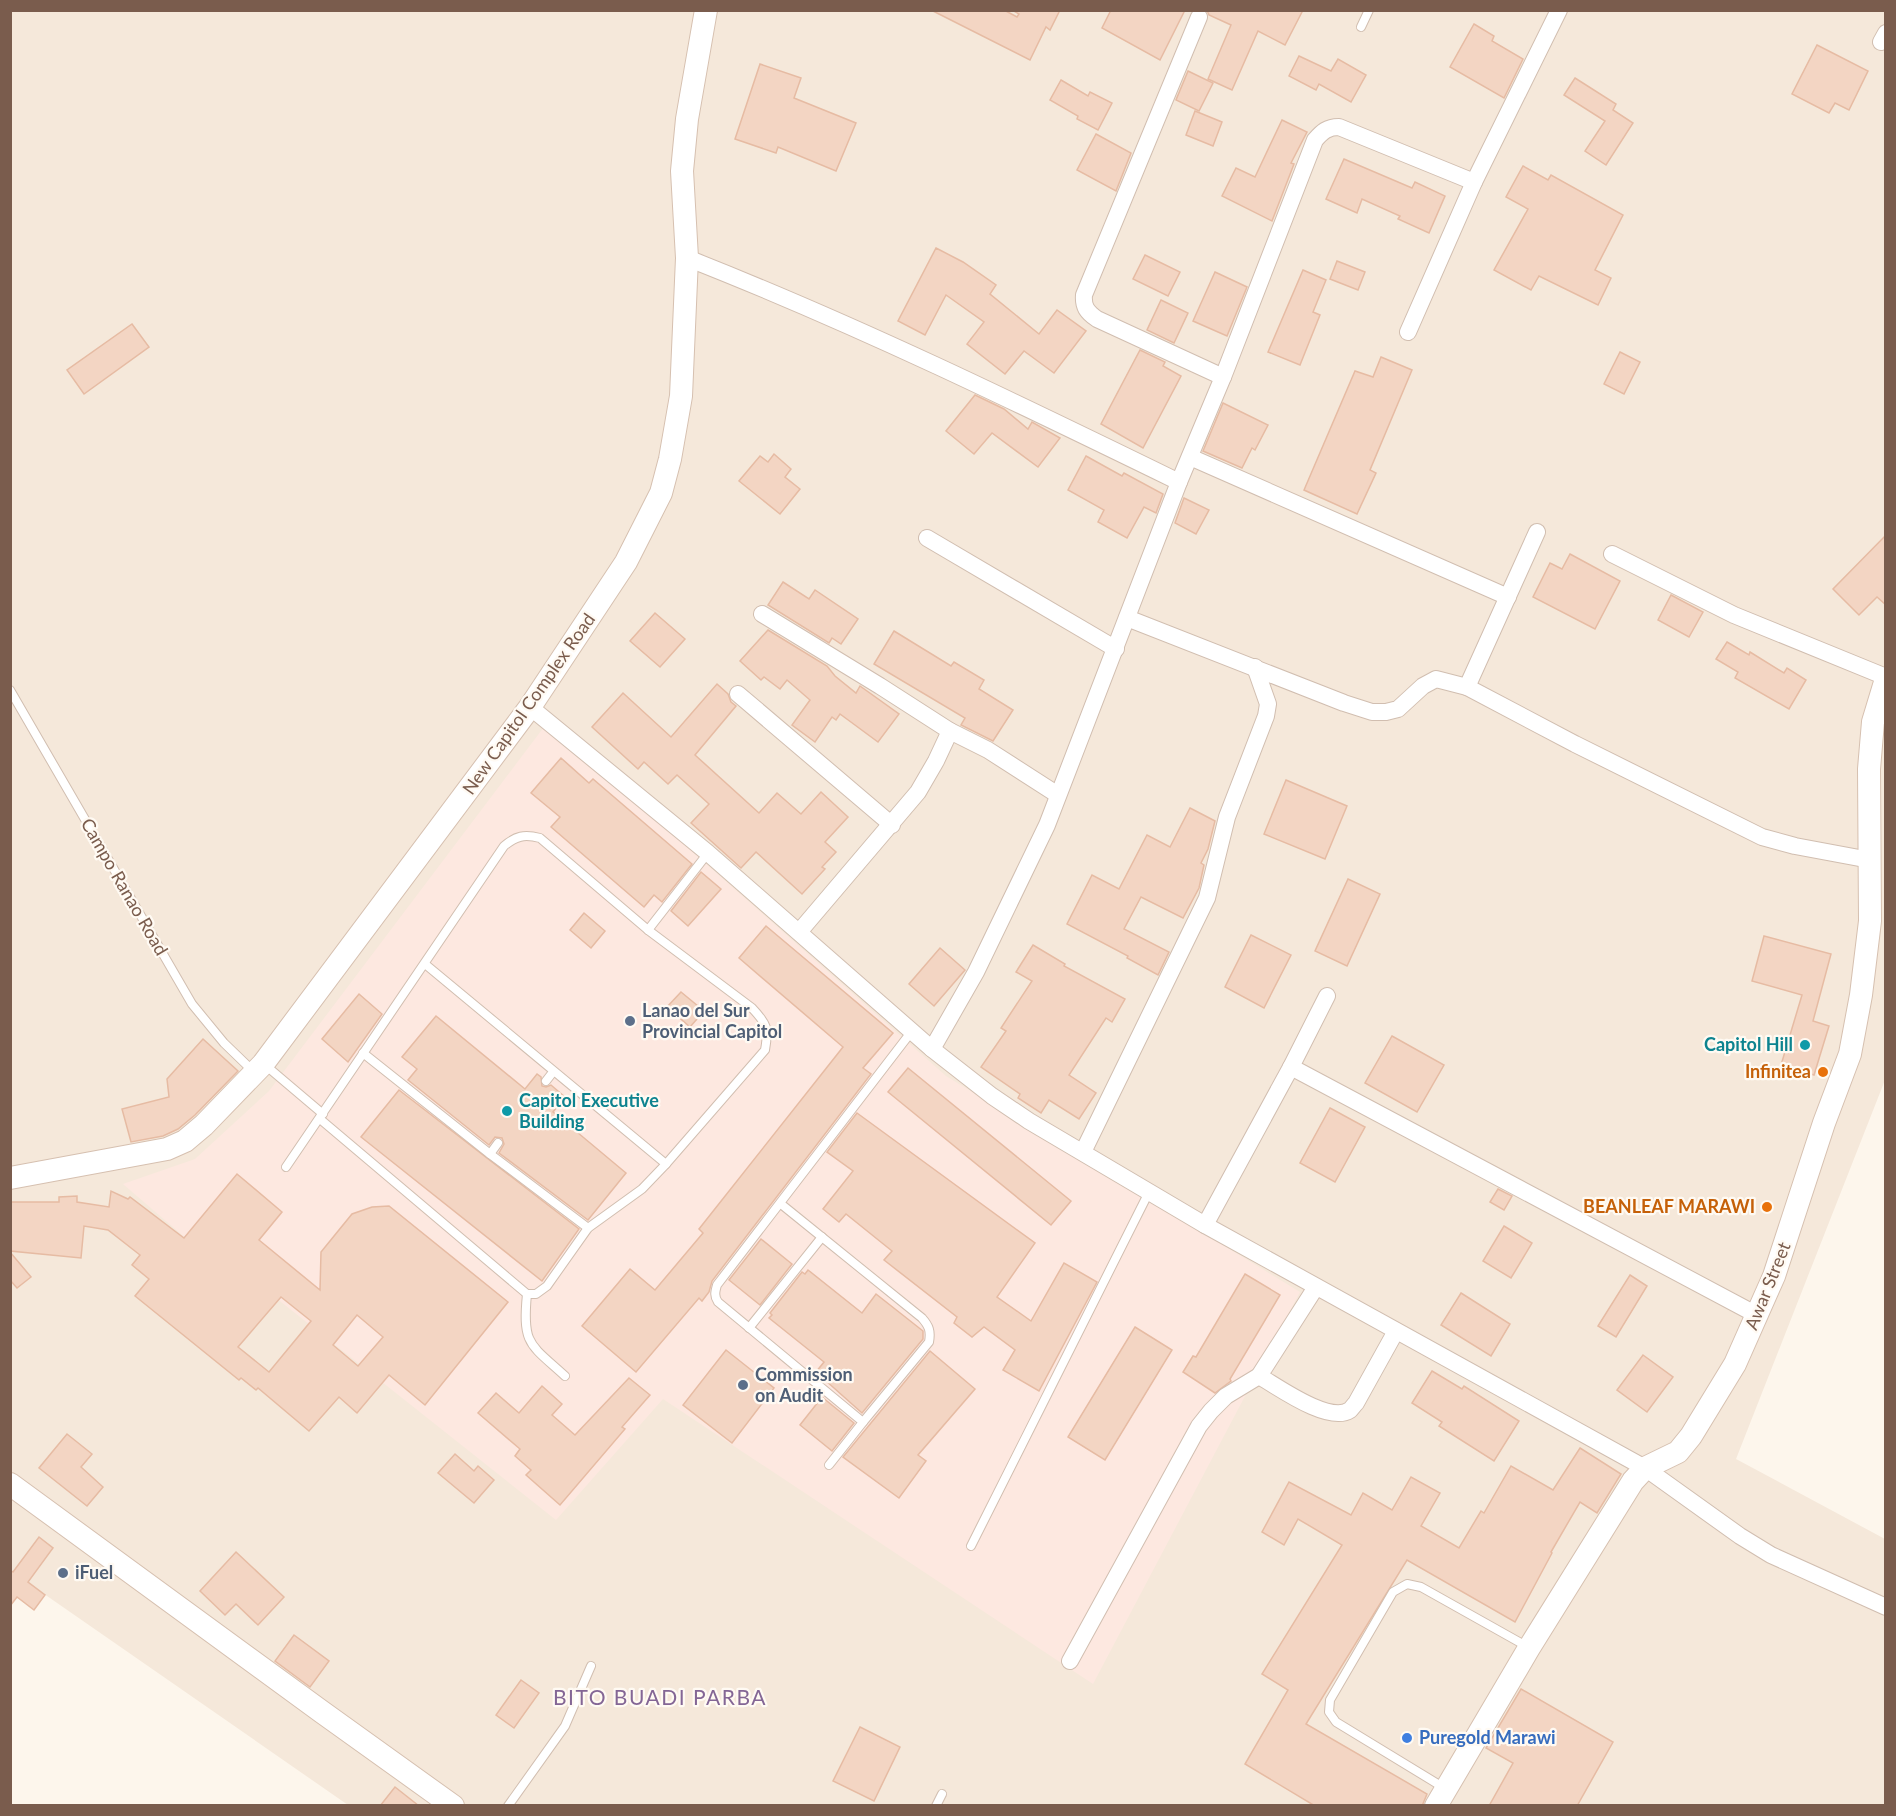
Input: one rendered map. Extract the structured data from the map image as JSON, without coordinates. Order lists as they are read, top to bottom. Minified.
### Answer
{"streets":{"main road":["New Capitol Complex Road","Awar Street"],"lane":["Campo Ranao Road"]},"crossings":[["New Capitol Complex Road","Campo Ranao Road"]],"districts":["BITO BUADI PARBA"],"places":["Lanao del Sur Provincial Capitol","Capitol Hill","Infinitea","Capitol Executive Building","BEANLEAF MARAWI","Commission on Audit","iFuel","Puregold Marawi"]}
